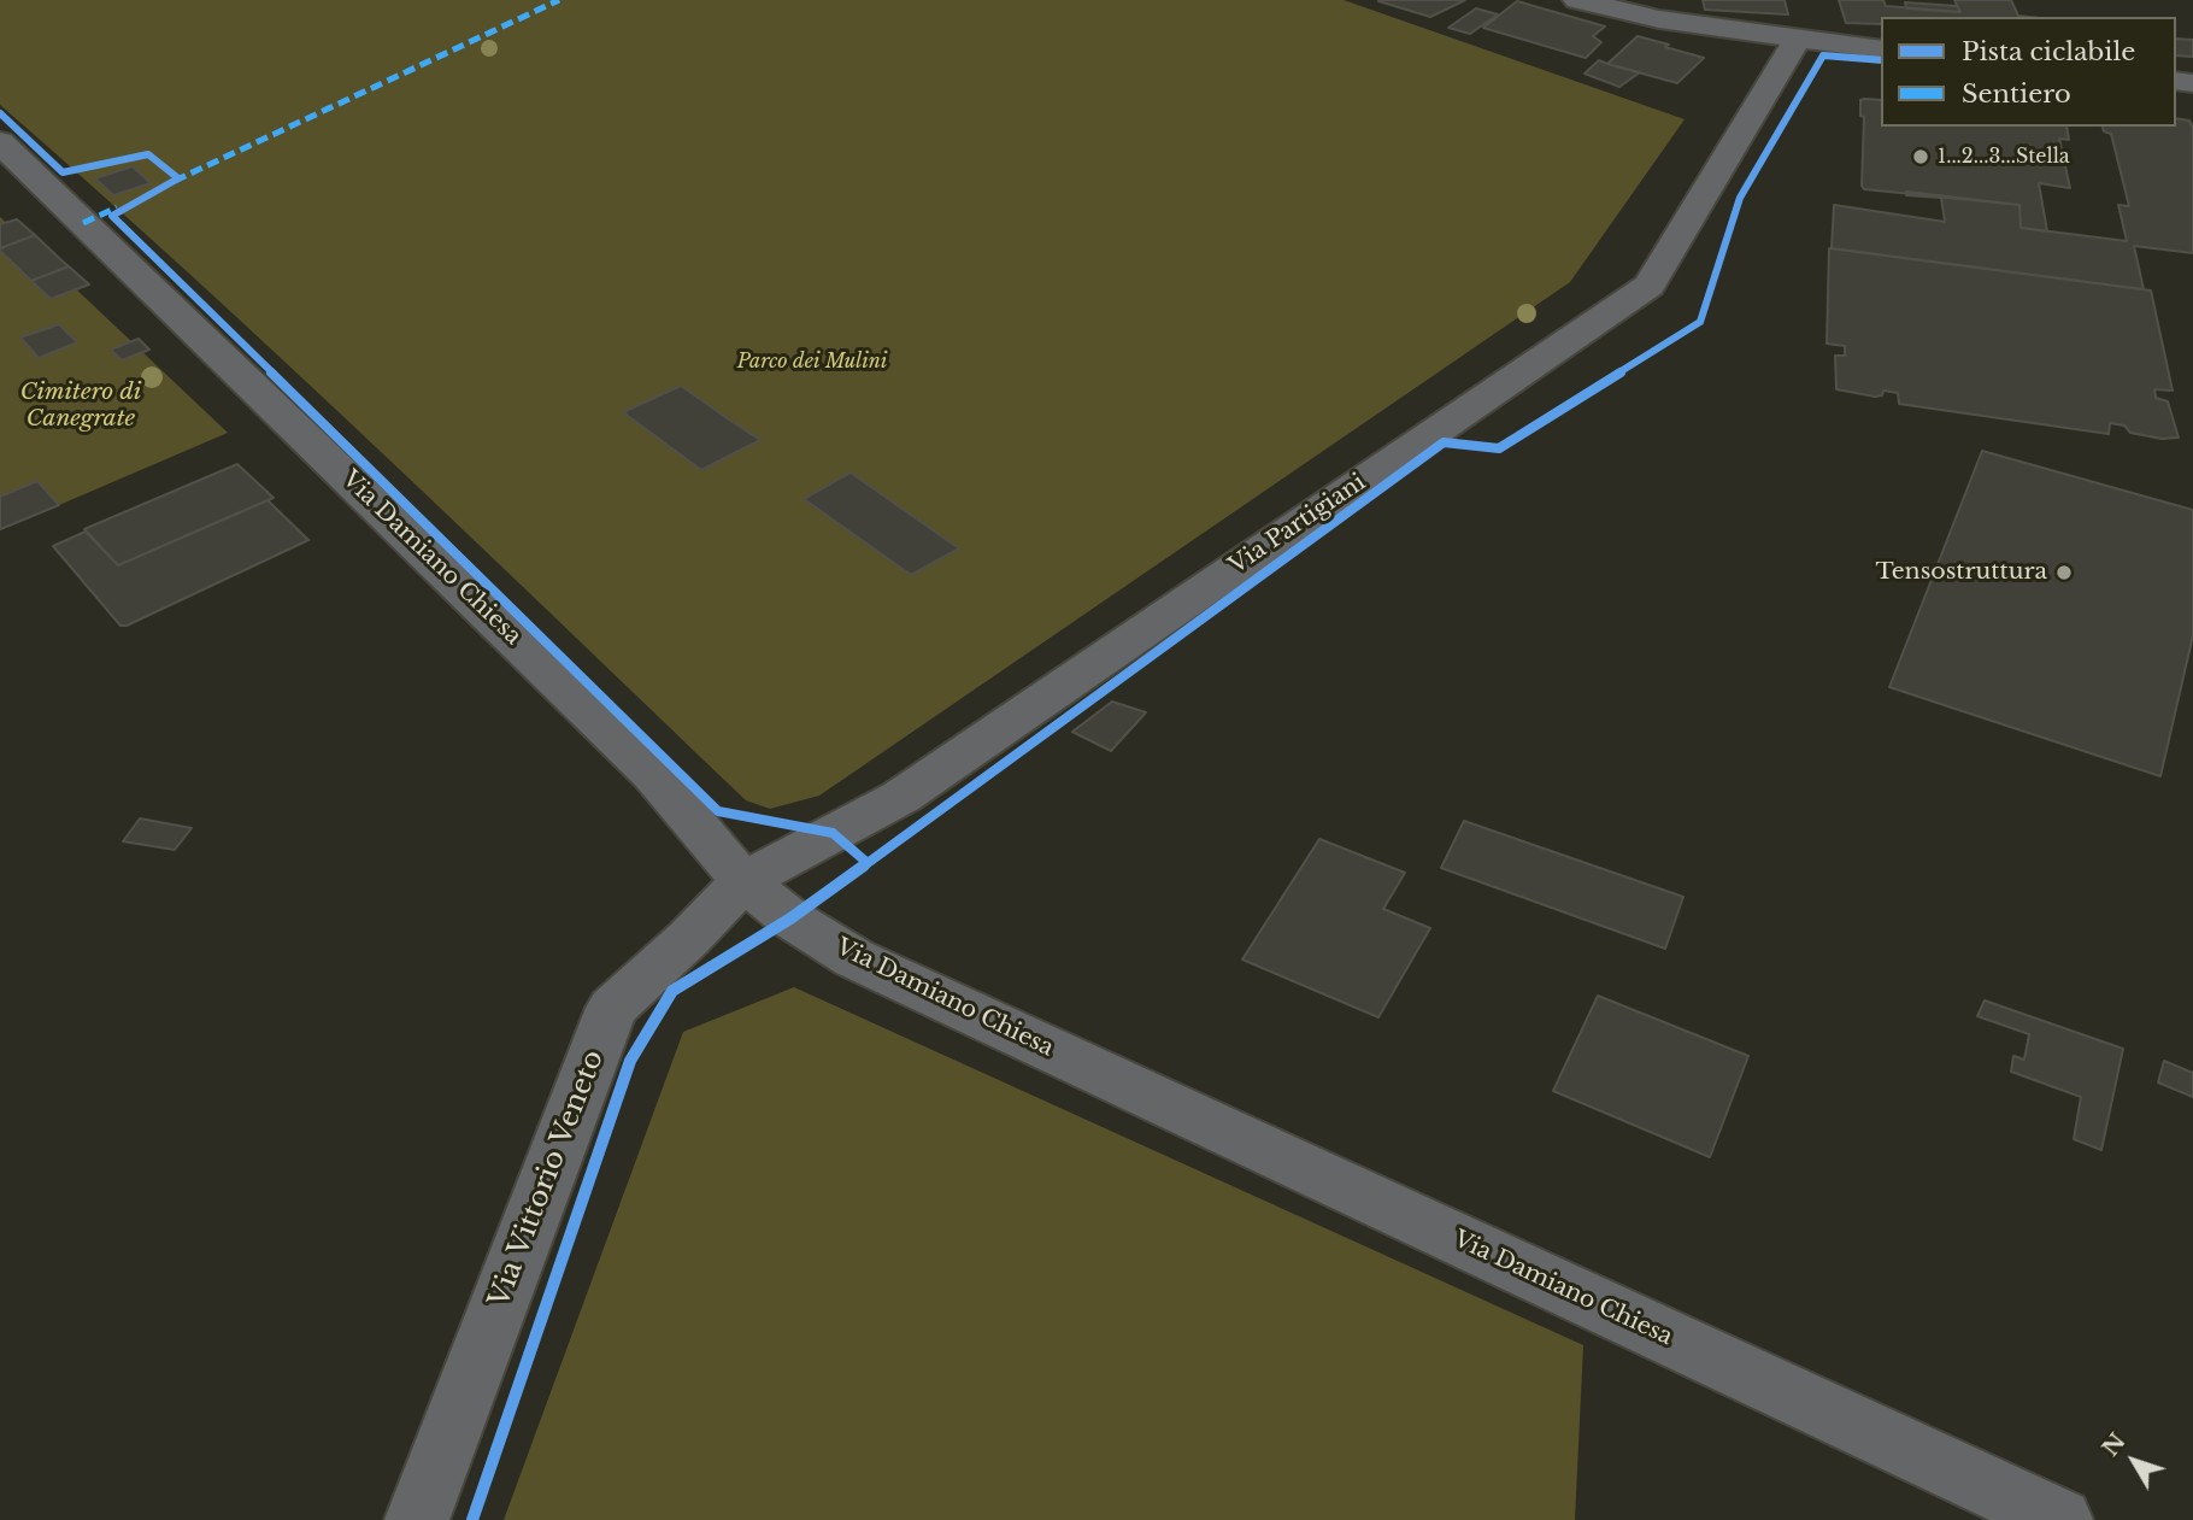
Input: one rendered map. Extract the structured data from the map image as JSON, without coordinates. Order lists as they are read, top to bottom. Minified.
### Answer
{"streets":{"street":["Via Partigiani","Via Damiano Chiesa","Via Vittorio Veneto"]},"crossings":[["Via Partigiani","Via Damiano Chiesa"],["Via Partigiani","Via Vittorio Veneto"],["Via Damiano Chiesa","Via Vittorio Veneto"]],"parks":["Parco dei Mulini","Cimitero di Canegrate"],"places":["1...2...3...Stella","Tensostruttura"],"legend":["Pista ciclabile","Sentiero"],"north":"top left"}
